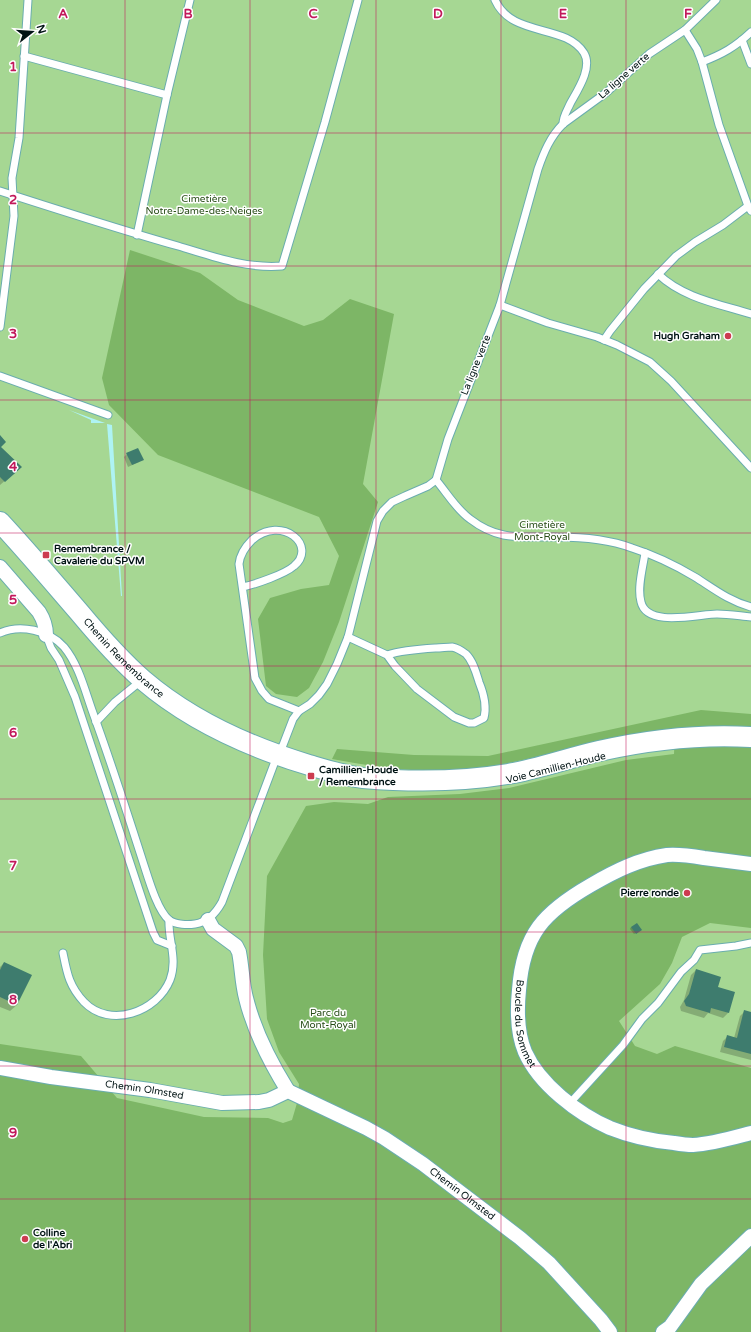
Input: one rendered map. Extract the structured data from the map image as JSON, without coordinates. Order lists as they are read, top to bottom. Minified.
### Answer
{"streets":{"street":["Chemin Remembrance","Voie Camillien-Houde","Boucle du Sommet","Chemin Olmsted"],"lane":["La ligne verte"]},"crossings":[["Chemin Remembrance","Voie Camillien-Houde"]],"parks":["Cimetière Notre-Dame-des-Neiges","Cimetière Mont-Royal","Parc du Mont-Royal"],"places":{"other":["Hugh Graham","Pierre ronde","Colline de l'Abri"],"transit":["Remembrance / Cavalerie du SPVM","Camillien-Houde / Remembrance"]},"north":"right","grid":{"columns":["A","B","C","D","E","F"],"rows":["1","2","3","4","5","6","7","8","9"]}}
